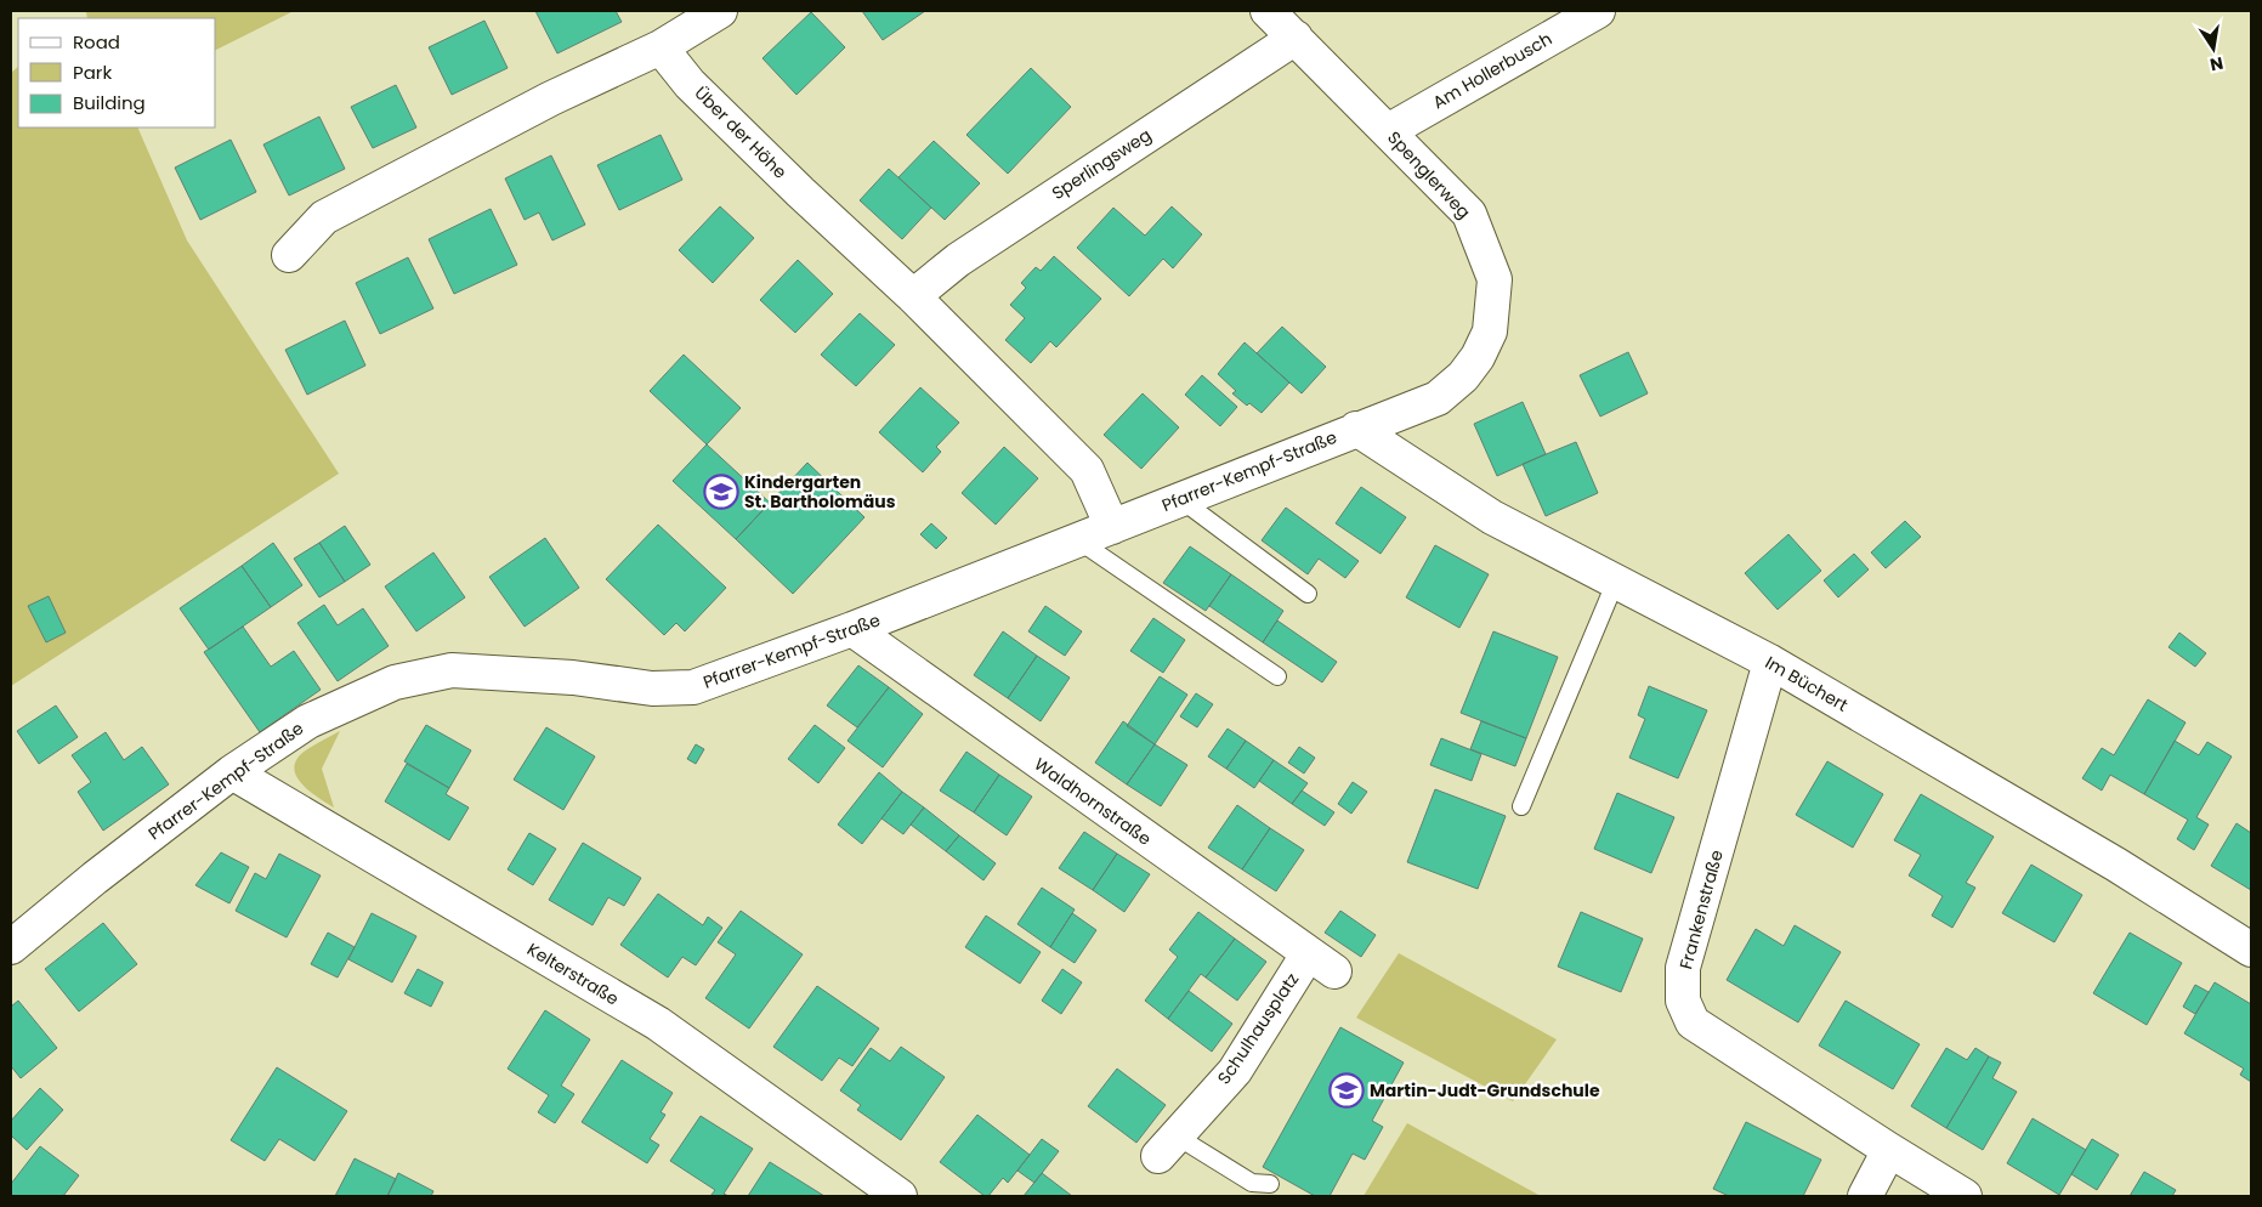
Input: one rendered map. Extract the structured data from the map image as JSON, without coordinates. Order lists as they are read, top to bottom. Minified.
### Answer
{"streets":{"street":["Am Hollerbusch","Über der Höhe","Sperlingsweg","Spenglerweg","Pfarrer-Kempf-Straße","Im Büchert","Waldhornstraße","Frankenstraße","Kelterstraße","Schulhausplatz"]},"crossings":[["Am Hollerbusch","Spenglerweg"],["Über der Höhe","Sperlingsweg"],["Über der Höhe","Pfarrer-Kempf-Straße"],["Sperlingsweg","Spenglerweg"],["Spenglerweg","Pfarrer-Kempf-Straße"],["Pfarrer-Kempf-Straße","Im Büchert"],["Pfarrer-Kempf-Straße","Waldhornstraße"],["Pfarrer-Kempf-Straße","Kelterstraße"],["Im Büchert","Frankenstraße"],["Waldhornstraße","Schulhausplatz"]],"places":{"school or university":["Kindergarten St. Bartholomäus","Martin-Judt-Grundschule"]},"legend":["Road","Park","Building"],"north":"bottom"}
